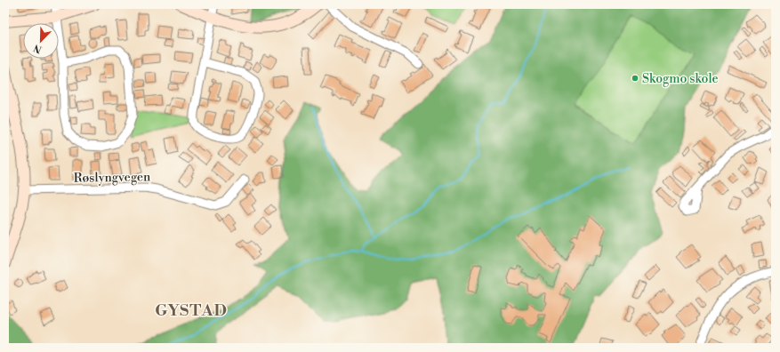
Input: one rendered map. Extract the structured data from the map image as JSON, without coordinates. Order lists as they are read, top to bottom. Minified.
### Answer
{"streets":{"street":["Røslyngvegen"]},"districts":["GYSTAD"],"places":["Skogmo skole"],"north":"bottom left"}
